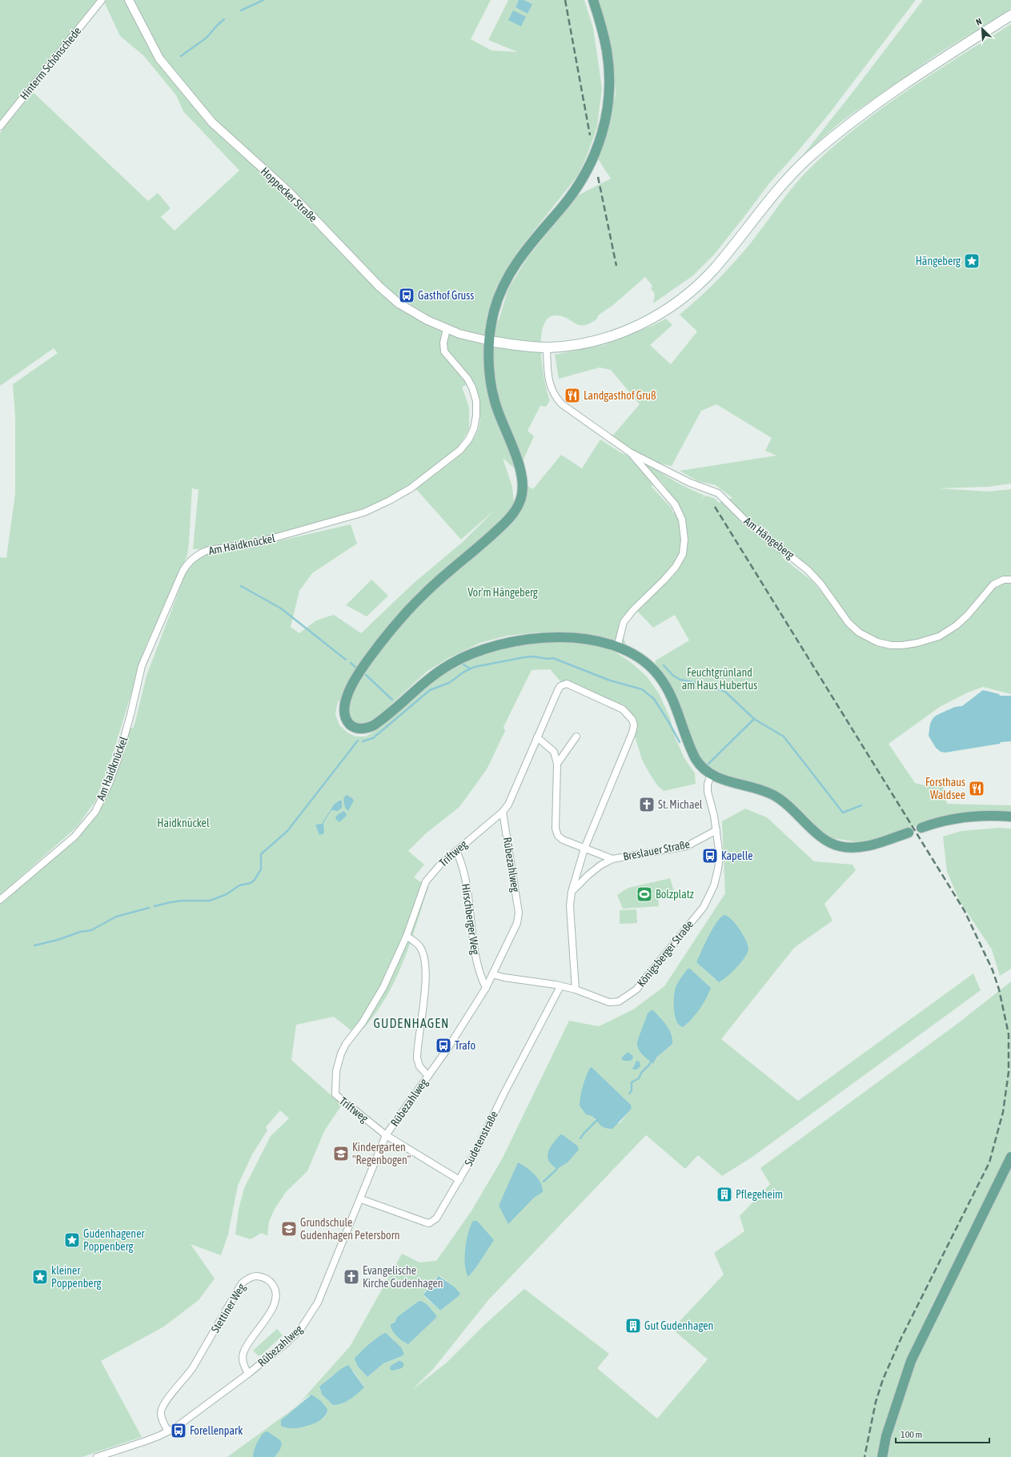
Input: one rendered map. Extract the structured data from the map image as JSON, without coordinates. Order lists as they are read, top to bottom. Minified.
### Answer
{"streets":{"street":["Hinterm Schönschede","Hoppecker Straße","Am Hängeberg","Am Haidknückel","Breslauer Straße","Triftweg","Rübezahlweg","Hirschberger Weg","Königsberger Straße","Sudetenstraße","Stettiner Weg"]},"crossings":[["Hoppecker Straße","Am Haidknückel"],["Breslauer Straße","Triftweg"],["Breslauer Straße","Königsberger Straße"],["Triftweg","Rübezahlweg"],["Triftweg","Hirschberger Weg"],["Triftweg","Sudetenstraße"],["Rübezahlweg","Hirschberger Weg"],["Rübezahlweg","Königsberger Straße"],["Rübezahlweg","Sudetenstraße"],["Rübezahlweg","Stettiner Weg"],["Königsberger Straße","Sudetenstraße"]],"districts":["GUDENHAGEN"],"parks":["Vor'm Hängeberg","Feuchtgrünland am Haus Hubertus","Haidknückel"],"places":{"place":["Hängeberg","Gudenhagener Poppenberg","kleiner Poppenberg"],"bus stop":["Gasthof Gruss","Kapelle","Trafo","Forellenpark"],"restaurant":["Landgasthof Gruß","Forsthaus Waldsee"],"church":["St. Michael","Evangelische Kirche Gudenhagen"],"sports":["Bolzplatz"],"school or university":["Kindergarten \"Regenbogen\"","Grundschule Gudenhagen Petersborn"],"building":["Pflegeheim","Gut Gudenhagen"]},"scale_bar":"100 m","north":"top left"}
